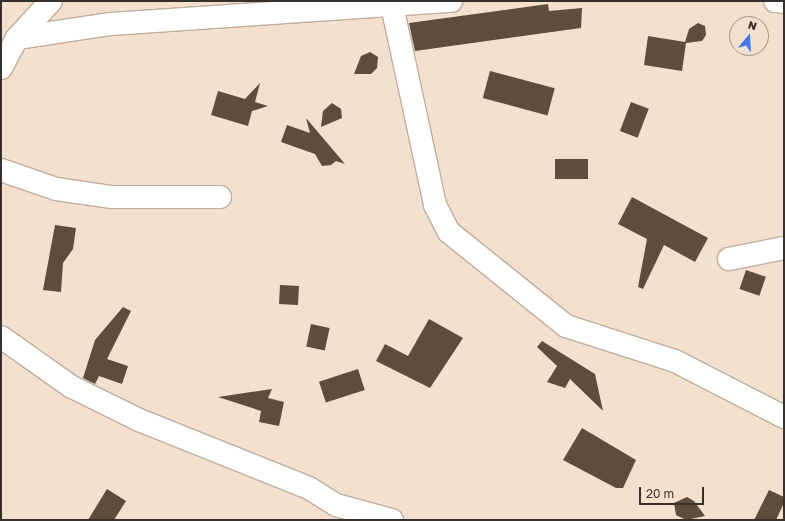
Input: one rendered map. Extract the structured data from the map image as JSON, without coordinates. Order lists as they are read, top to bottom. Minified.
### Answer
{"scale_bar":"20 m","north":"top"}
